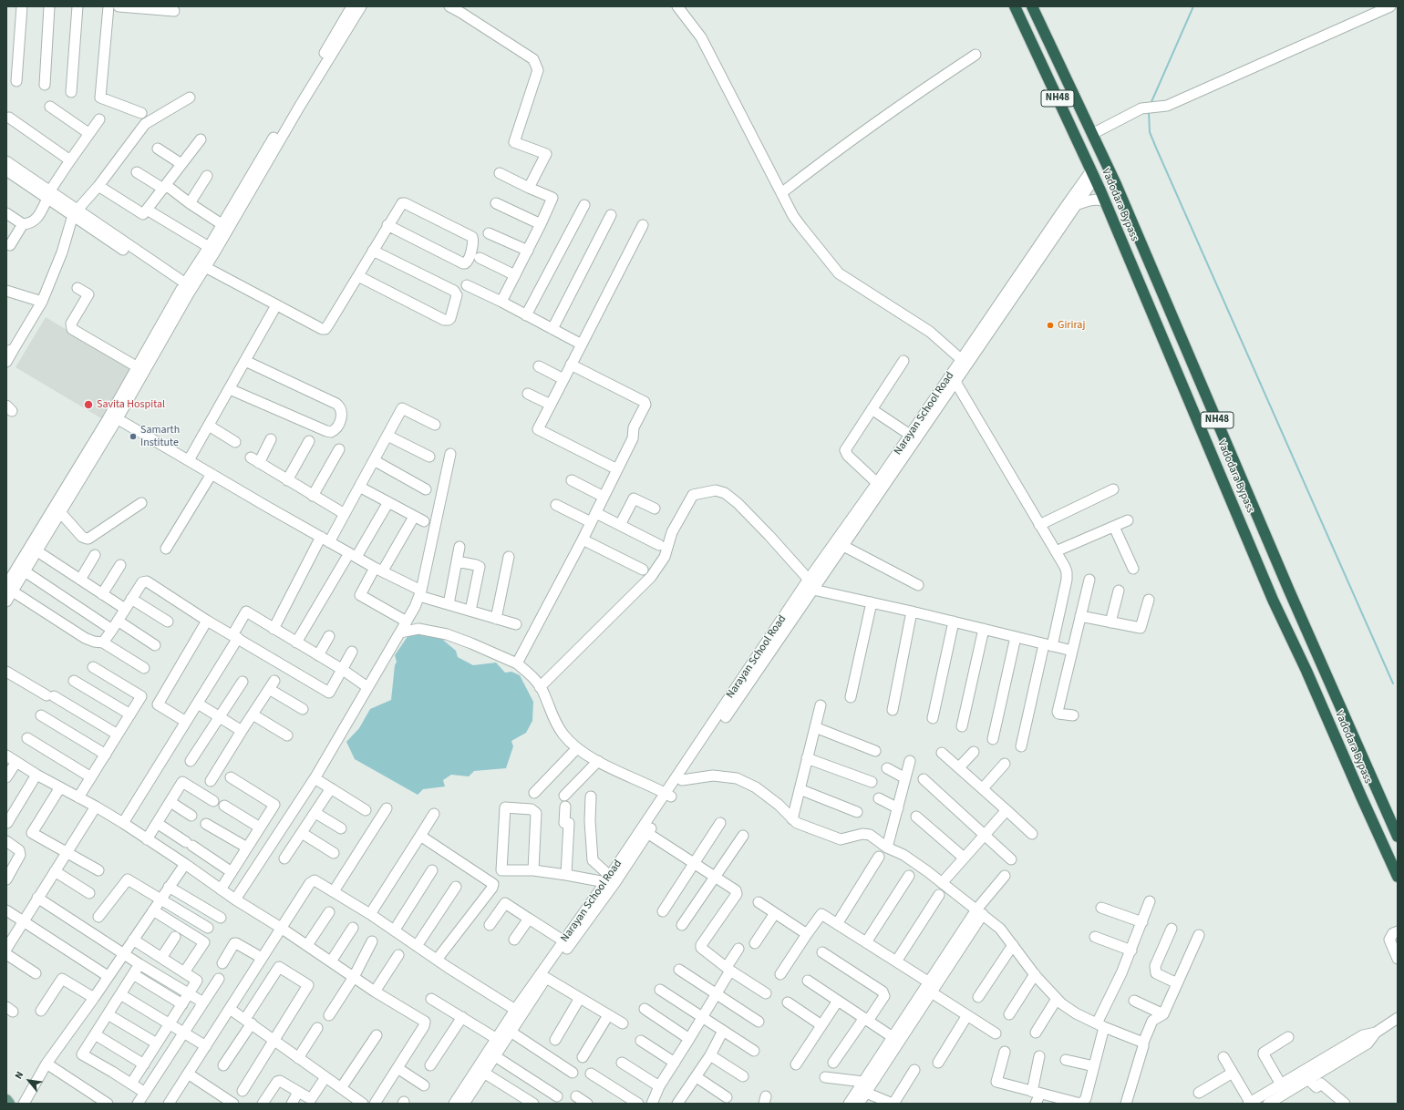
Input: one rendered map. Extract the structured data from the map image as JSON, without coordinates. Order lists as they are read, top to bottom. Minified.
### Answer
{"streets":{"highway":["NH48","Vadodara Bypass"],"street":["Narayan School Road"]},"crossings":[["Vadodara Bypass","Narayan School Road"]],"places":["Giriraj","Savita Hospital","Samarth Institute"],"north":"top left"}
